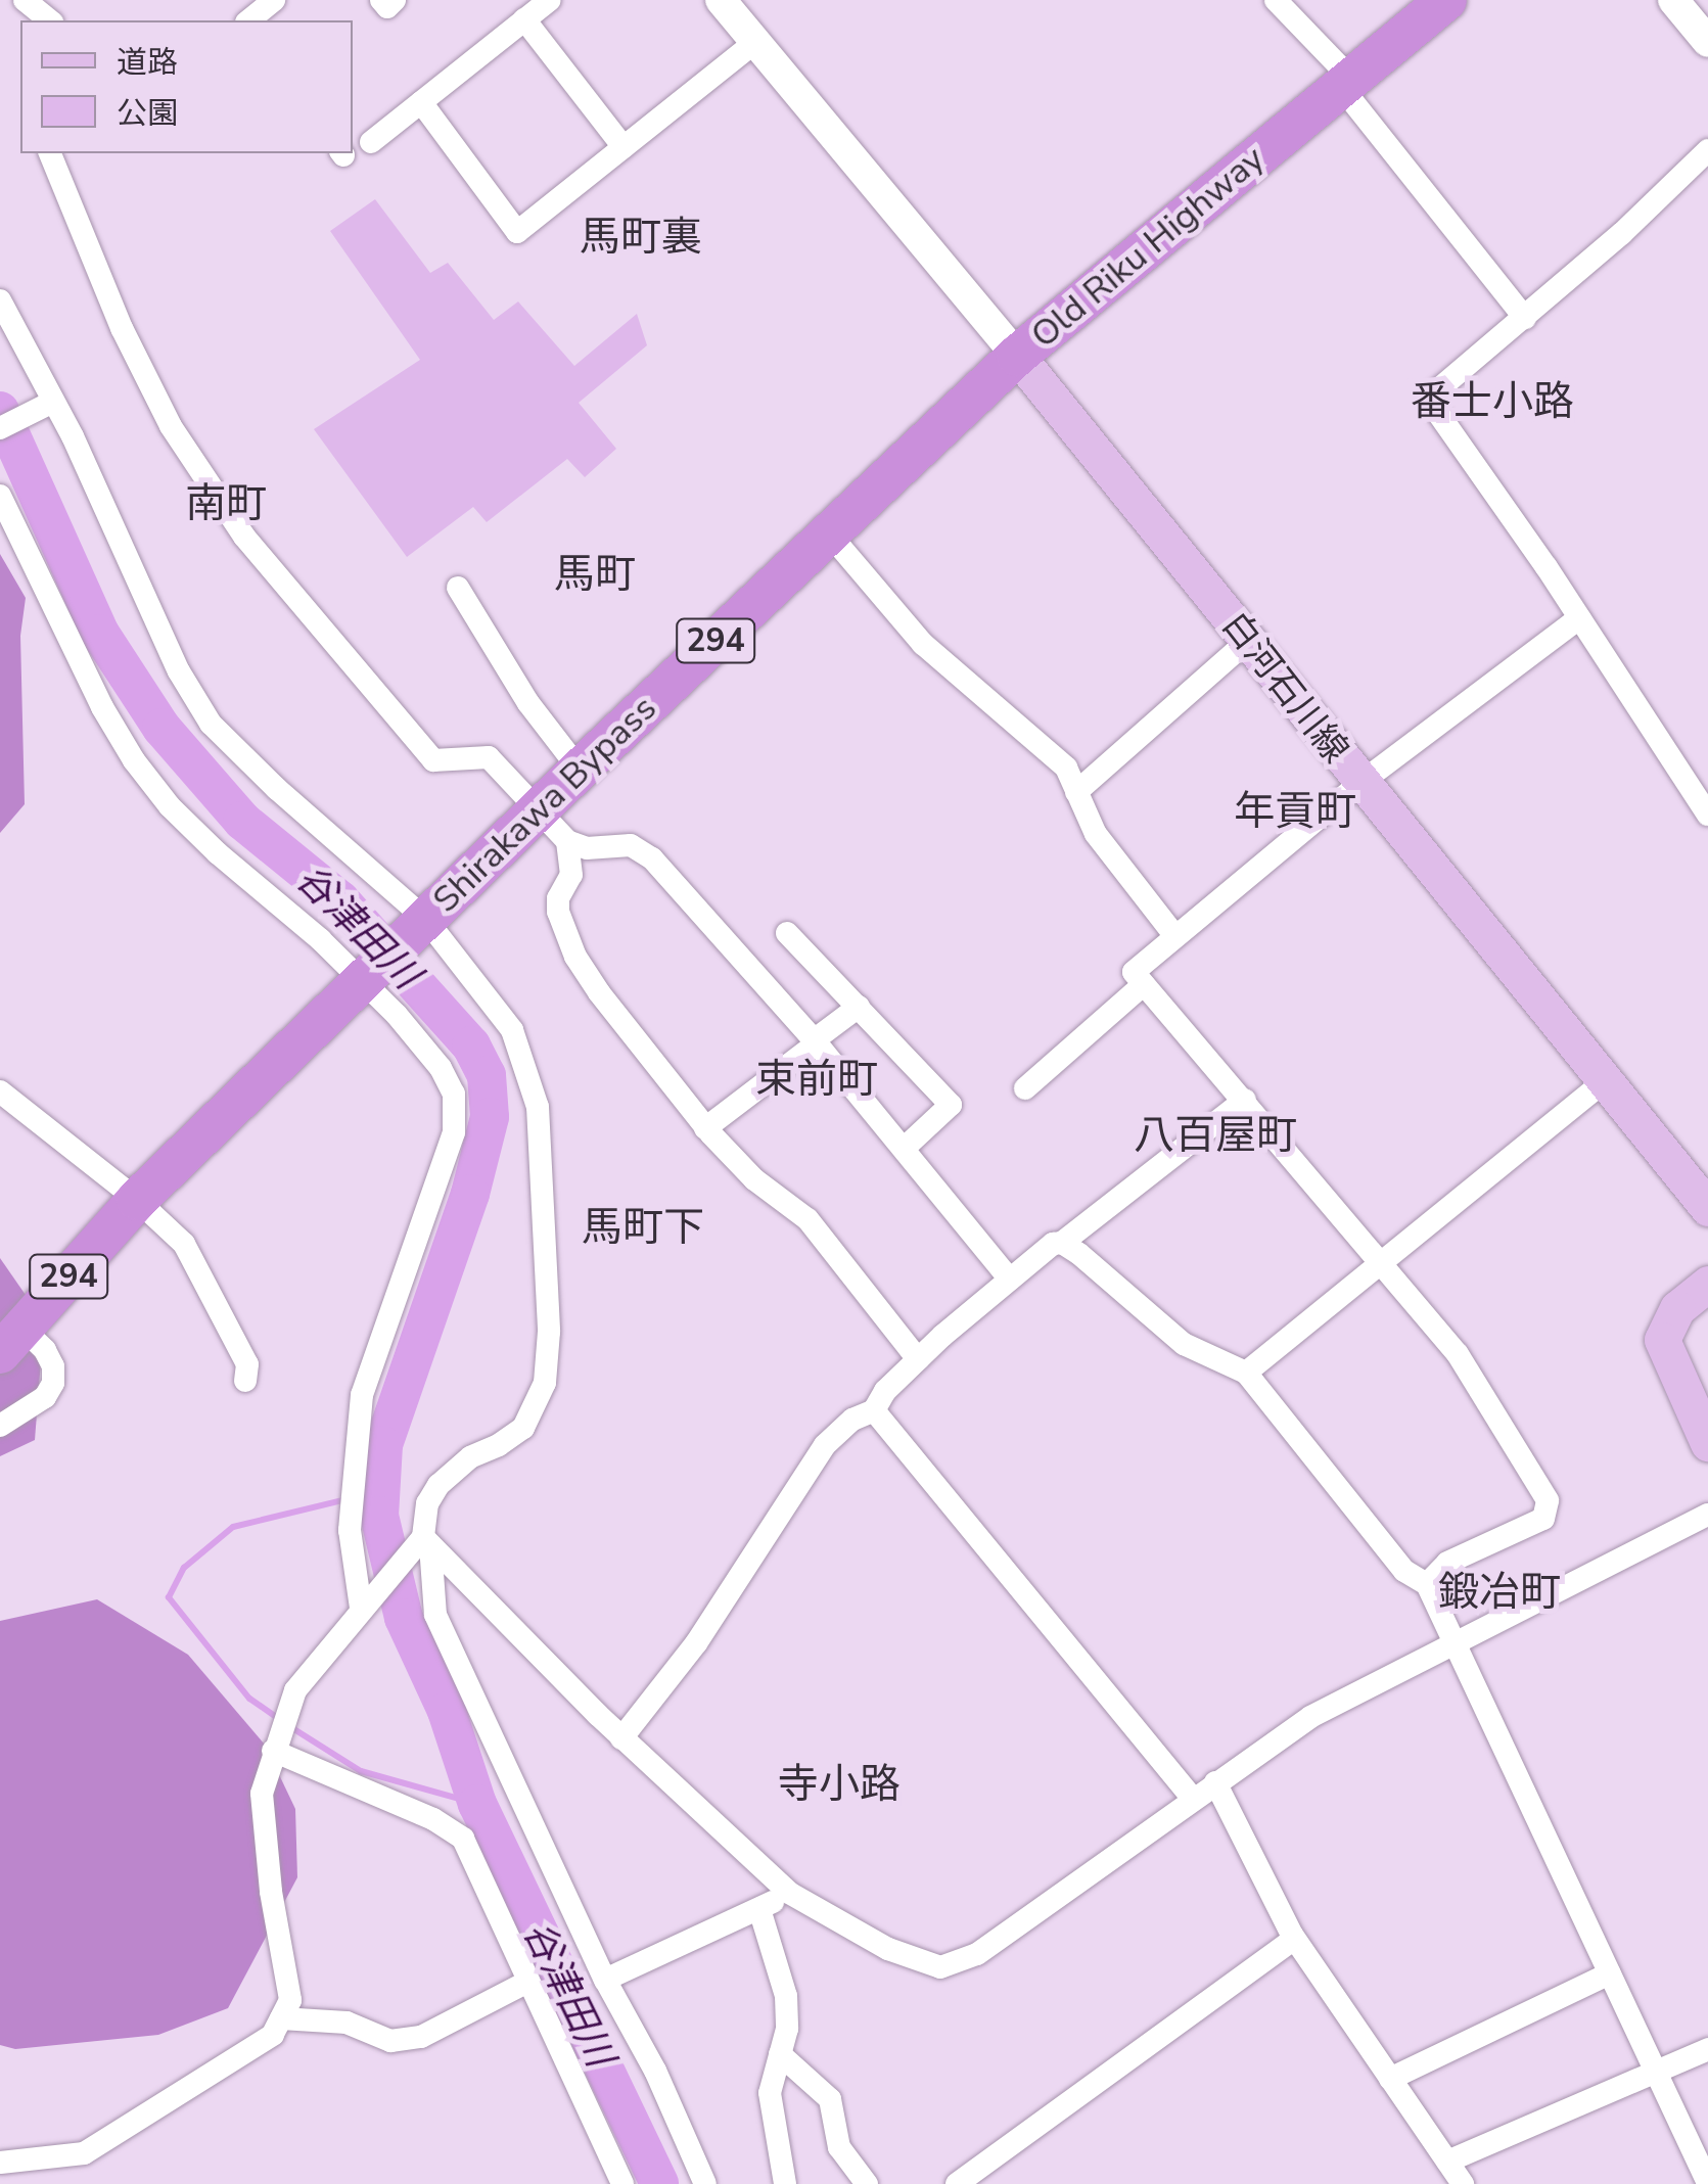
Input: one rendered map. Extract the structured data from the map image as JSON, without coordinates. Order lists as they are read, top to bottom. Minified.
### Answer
{"streets":{"highway":["Old Riku Highway","294","Shirakawa Bypass"],"main road":["白河石川線"]},"crossings":[["Old Riku Highway","白河石川線"],["Old Riku Highway","Shirakawa Bypass"],["白河石川線","Shirakawa Bypass"]],"districts":["馬町裏","番士小路","南町","馬町","年貢町","束前町","八百屋町","馬町下","鍛冶町","寺小路"],"water":["谷津田川"],"legend":["道路","公園"]}
